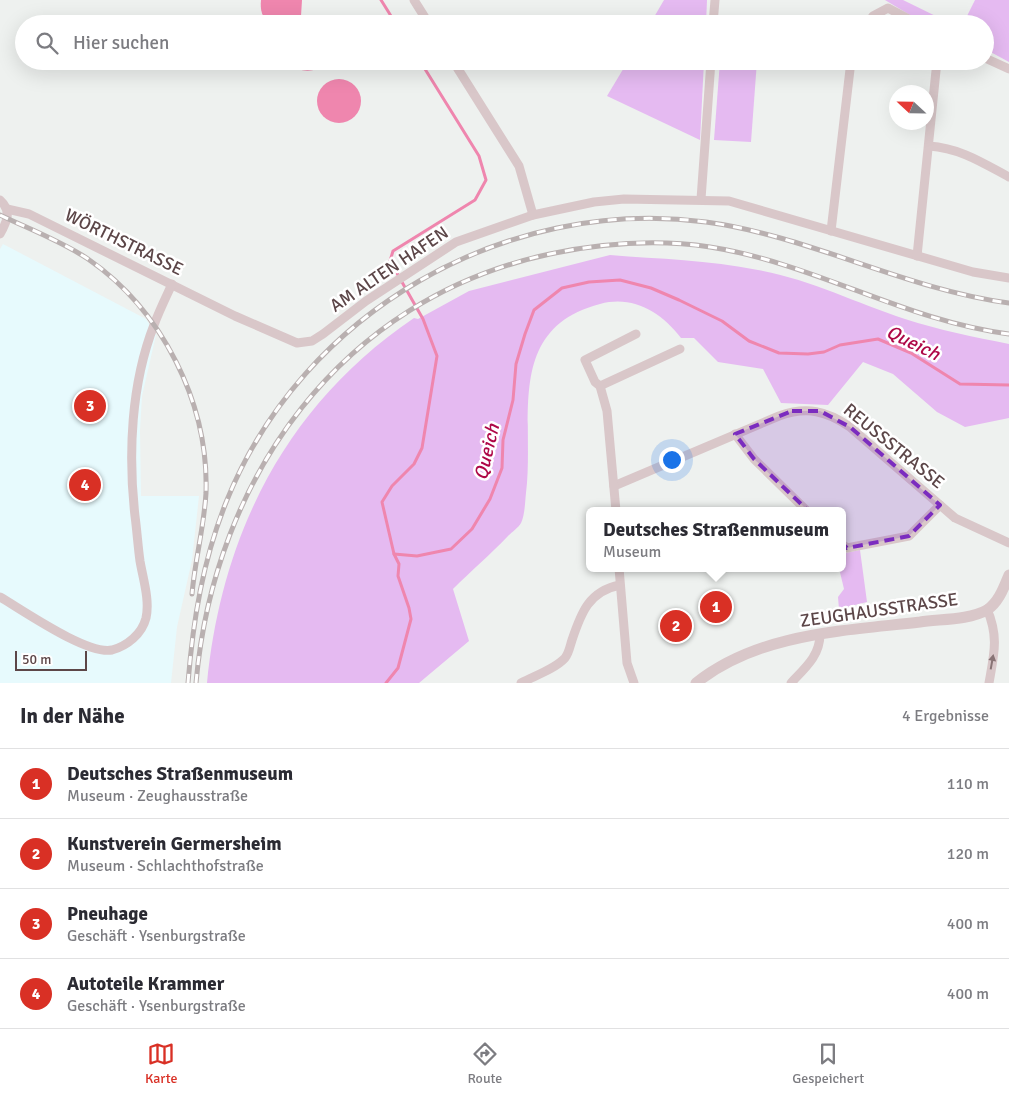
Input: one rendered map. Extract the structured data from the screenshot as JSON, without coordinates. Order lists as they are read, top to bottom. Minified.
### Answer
{"streets":{"street":["WÖRTHSTRASSE","AM ALTEN HAFEN","REUSSSTRASSE","ZEUGHAUSSTRASSE"]},"crossings":[["WÖRTHSTRASSE","AM ALTEN HAFEN"]],"water":["Queich"],"scale_bar":"50 m","north":"left","page":{"search":"Hier suchen","pins":["3","4","1","2"],"popup":["Deutsches Straßenmuseum","Museum"],"scale":"50 m","heading":["In der Nähe","4 Ergebnisse"],"list":[{"mark":"1","name":"Deutsches Straßenmuseum","note":"Museum · Zeughausstraße","value":"110 m"},{"mark":"2","name":"Kunstverein Germersheim","note":"Museum · Schlachthofstraße","value":"120 m"},{"mark":"3","name":"Pneuhage","note":"Geschäft · Ysenburgstraße","value":"400 m"},{"mark":"4","name":"Autoteile Krammer","note":"Geschäft · Ysenburgstraße","value":"400 m"}],"nav":["Karte","Route","Gespeichert"]}}
